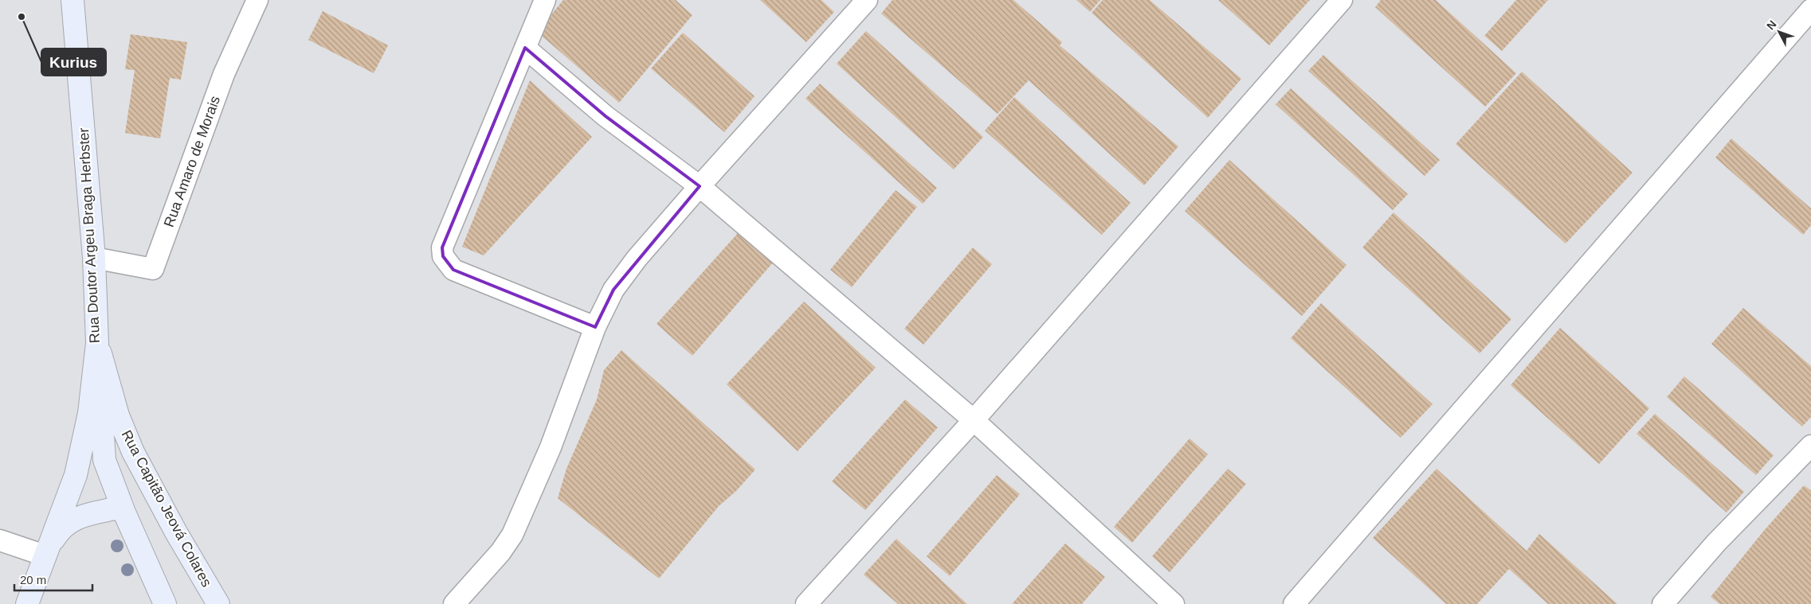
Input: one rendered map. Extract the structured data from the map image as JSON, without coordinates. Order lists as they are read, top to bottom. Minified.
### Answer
{"streets":{"street":["Rua Amaro de Morais","Rua Doutor Argeu Braga Herbster","Rua Capitão Jeová Colares"]},"crossings":[["Rua Amaro de Morais","Rua Doutor Argeu Braga Herbster"],["Rua Doutor Argeu Braga Herbster","Rua Capitão Jeová Colares"]],"places":["Kurius"],"scale_bar":"20 m","north":"top left"}
